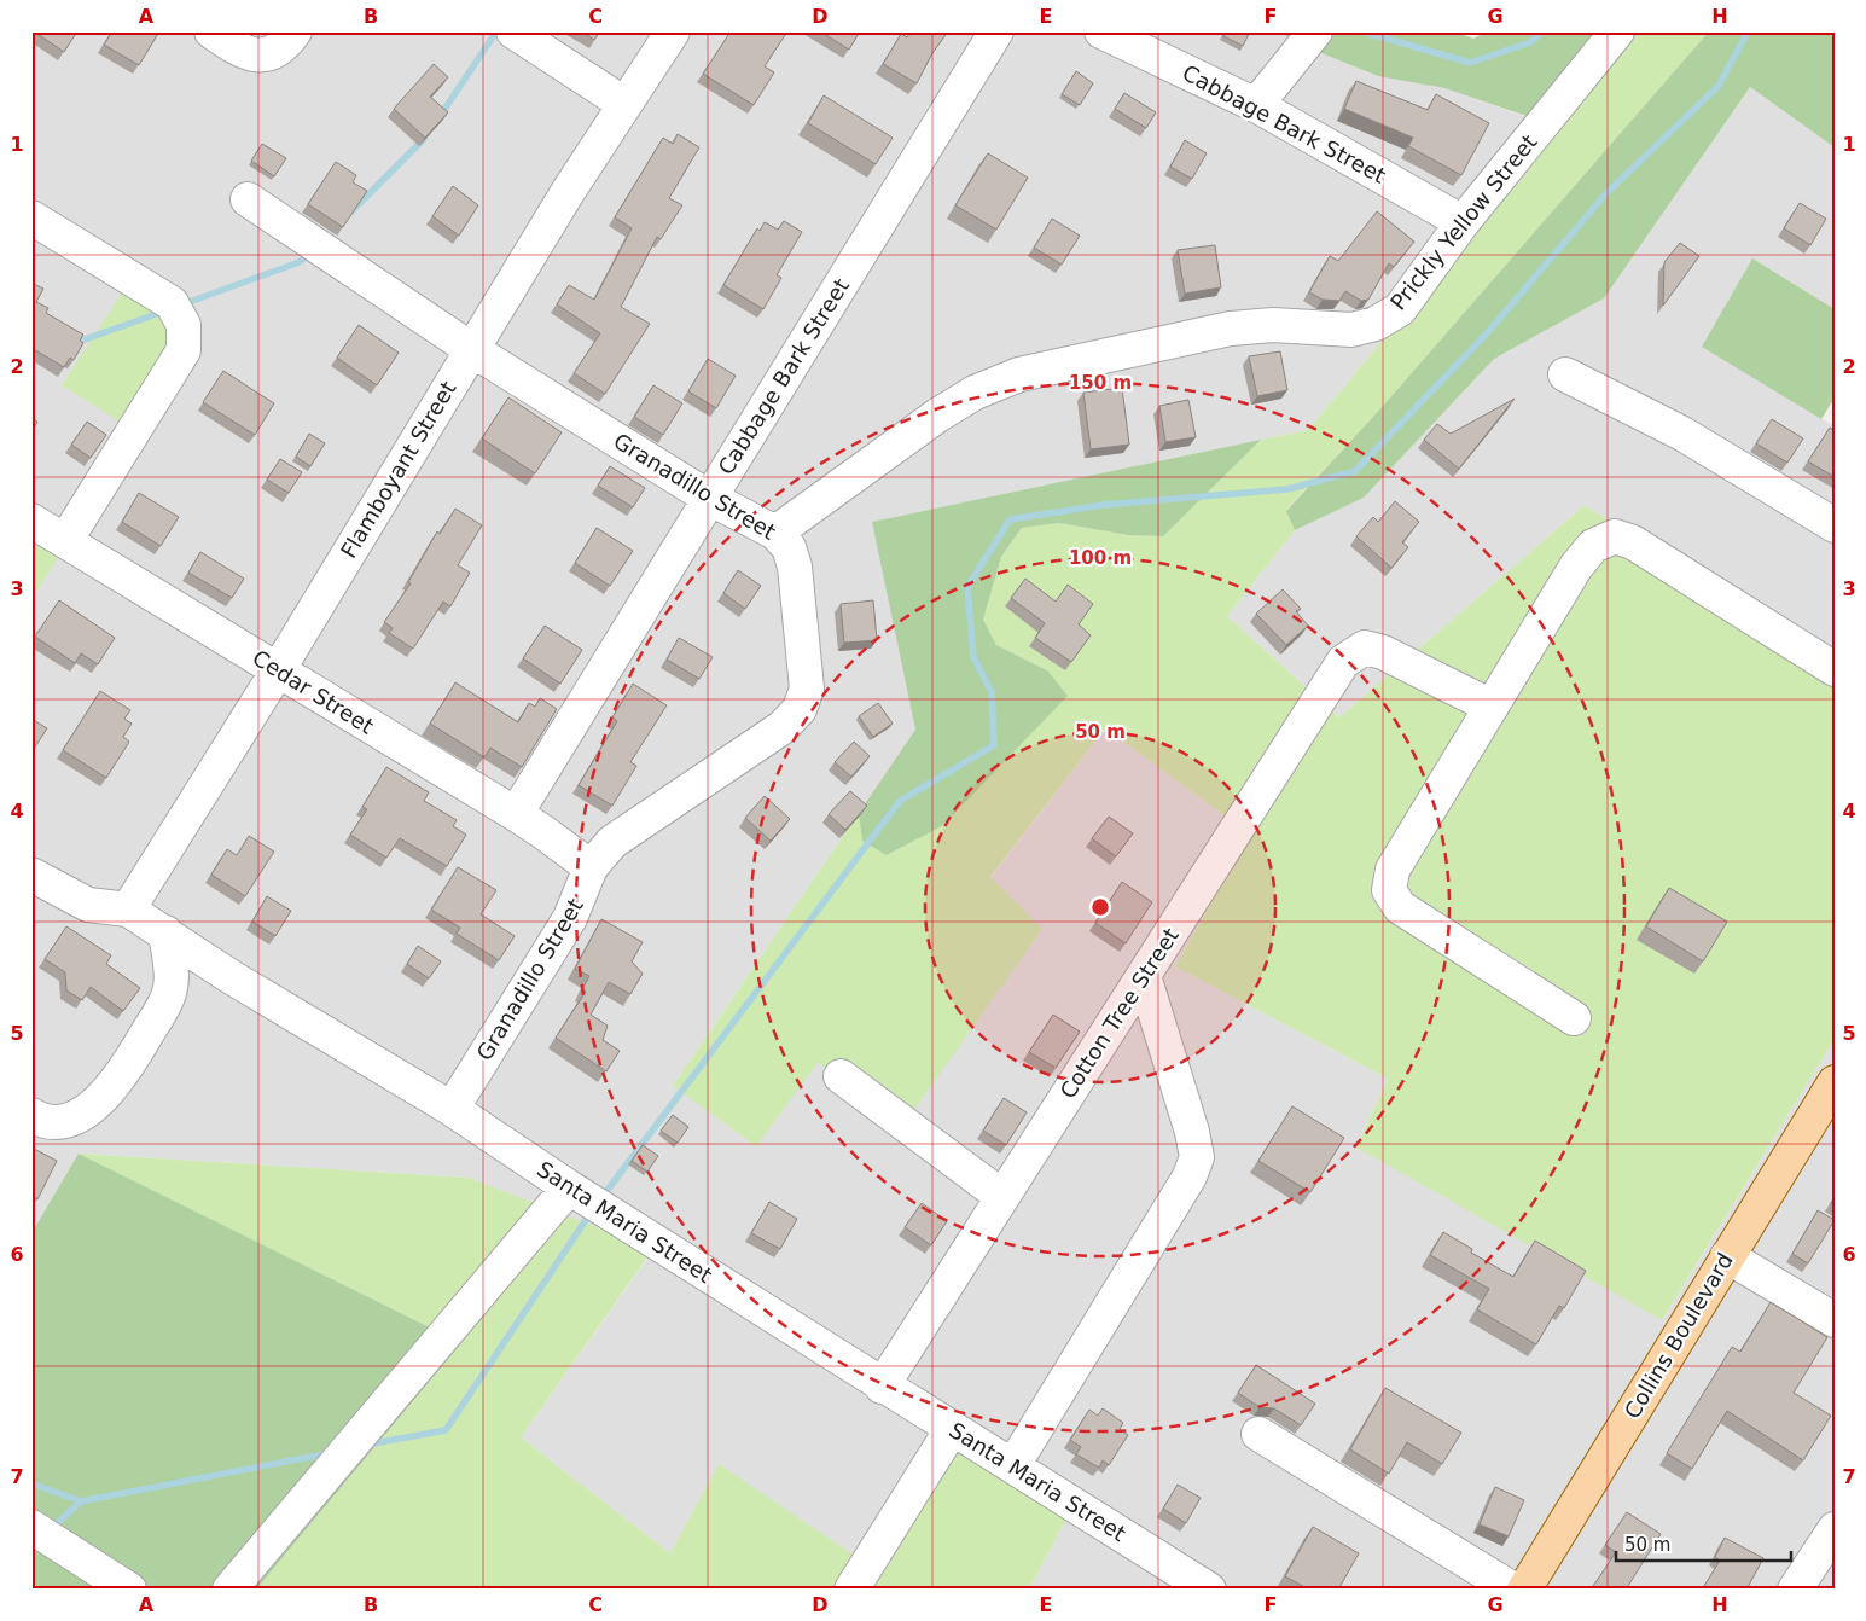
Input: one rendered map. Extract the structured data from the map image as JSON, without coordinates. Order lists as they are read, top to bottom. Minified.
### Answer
{"streets":{"main road":["Collins Boulevard"],"street":["Cabbage Bark Street","Prickly Yellow Street","Flamboyant Street","Granadillo Street","Cedar Street","Cotton Tree Street","Santa Maria Street"]},"crossings":[["Cabbage Bark Street","Prickly Yellow Street"],["Cabbage Bark Street","Granadillo Street"],["Cabbage Bark Street","Cedar Street"],["Prickly Yellow Street","Granadillo Street"],["Flamboyant Street","Granadillo Street"],["Flamboyant Street","Cedar Street"],["Flamboyant Street","Santa Maria Street"],["Granadillo Street","Cedar Street"],["Granadillo Street","Santa Maria Street"],["Cotton Tree Street","Santa Maria Street"]],"scale_bar":"50 m","grid":{"columns":["A","B","C","D","E","F","G","H"],"rows":["1","2","3","4","5","6","7"]},"rings":["150 m","100 m","50 m"]}
